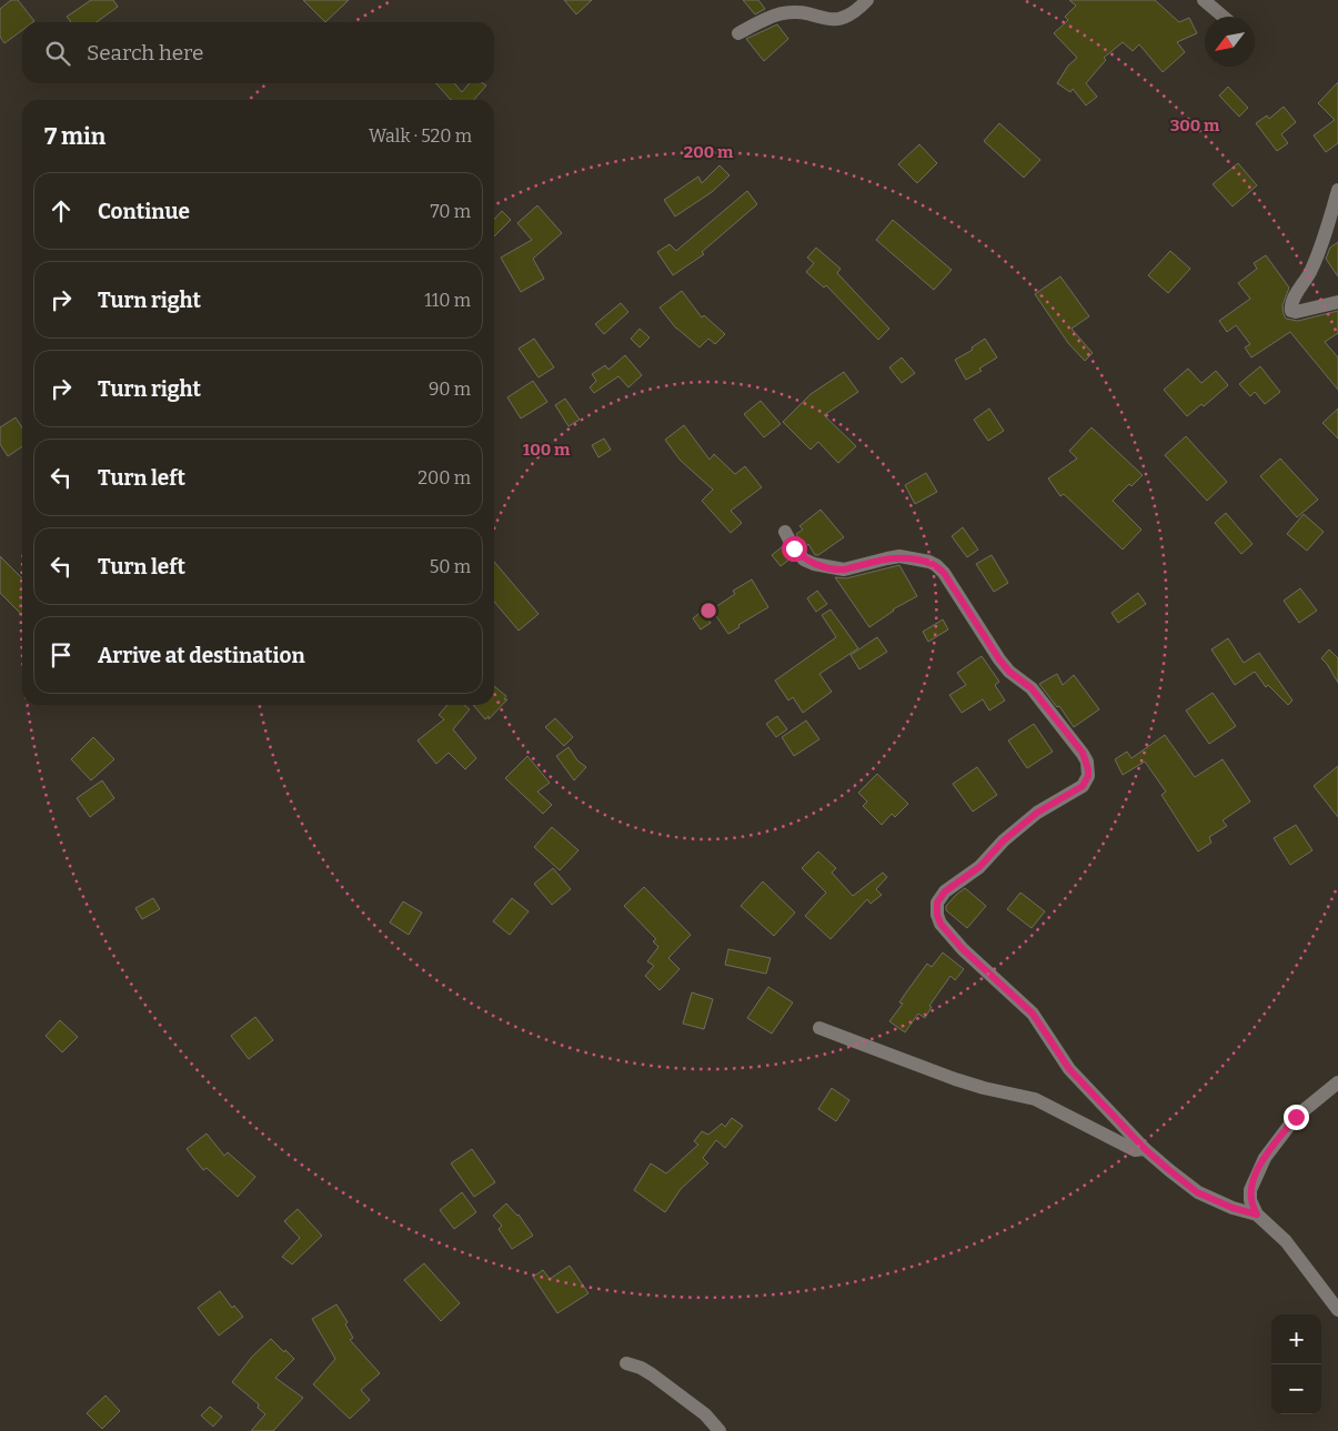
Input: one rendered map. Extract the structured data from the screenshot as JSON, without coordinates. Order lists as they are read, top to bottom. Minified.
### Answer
{"north":"bottom left","page":{"search":"Search here","heading":["7 min","Walk · 520 m"],"list":[["Continue","70 m"],["Turn right","110 m"],["Turn right","90 m"],["Turn left","200 m"],["Turn left","50 m"],"Arrive at destination"],"map_buttons":["+","−"]},"rings":["300 m","200 m","100 m"]}
